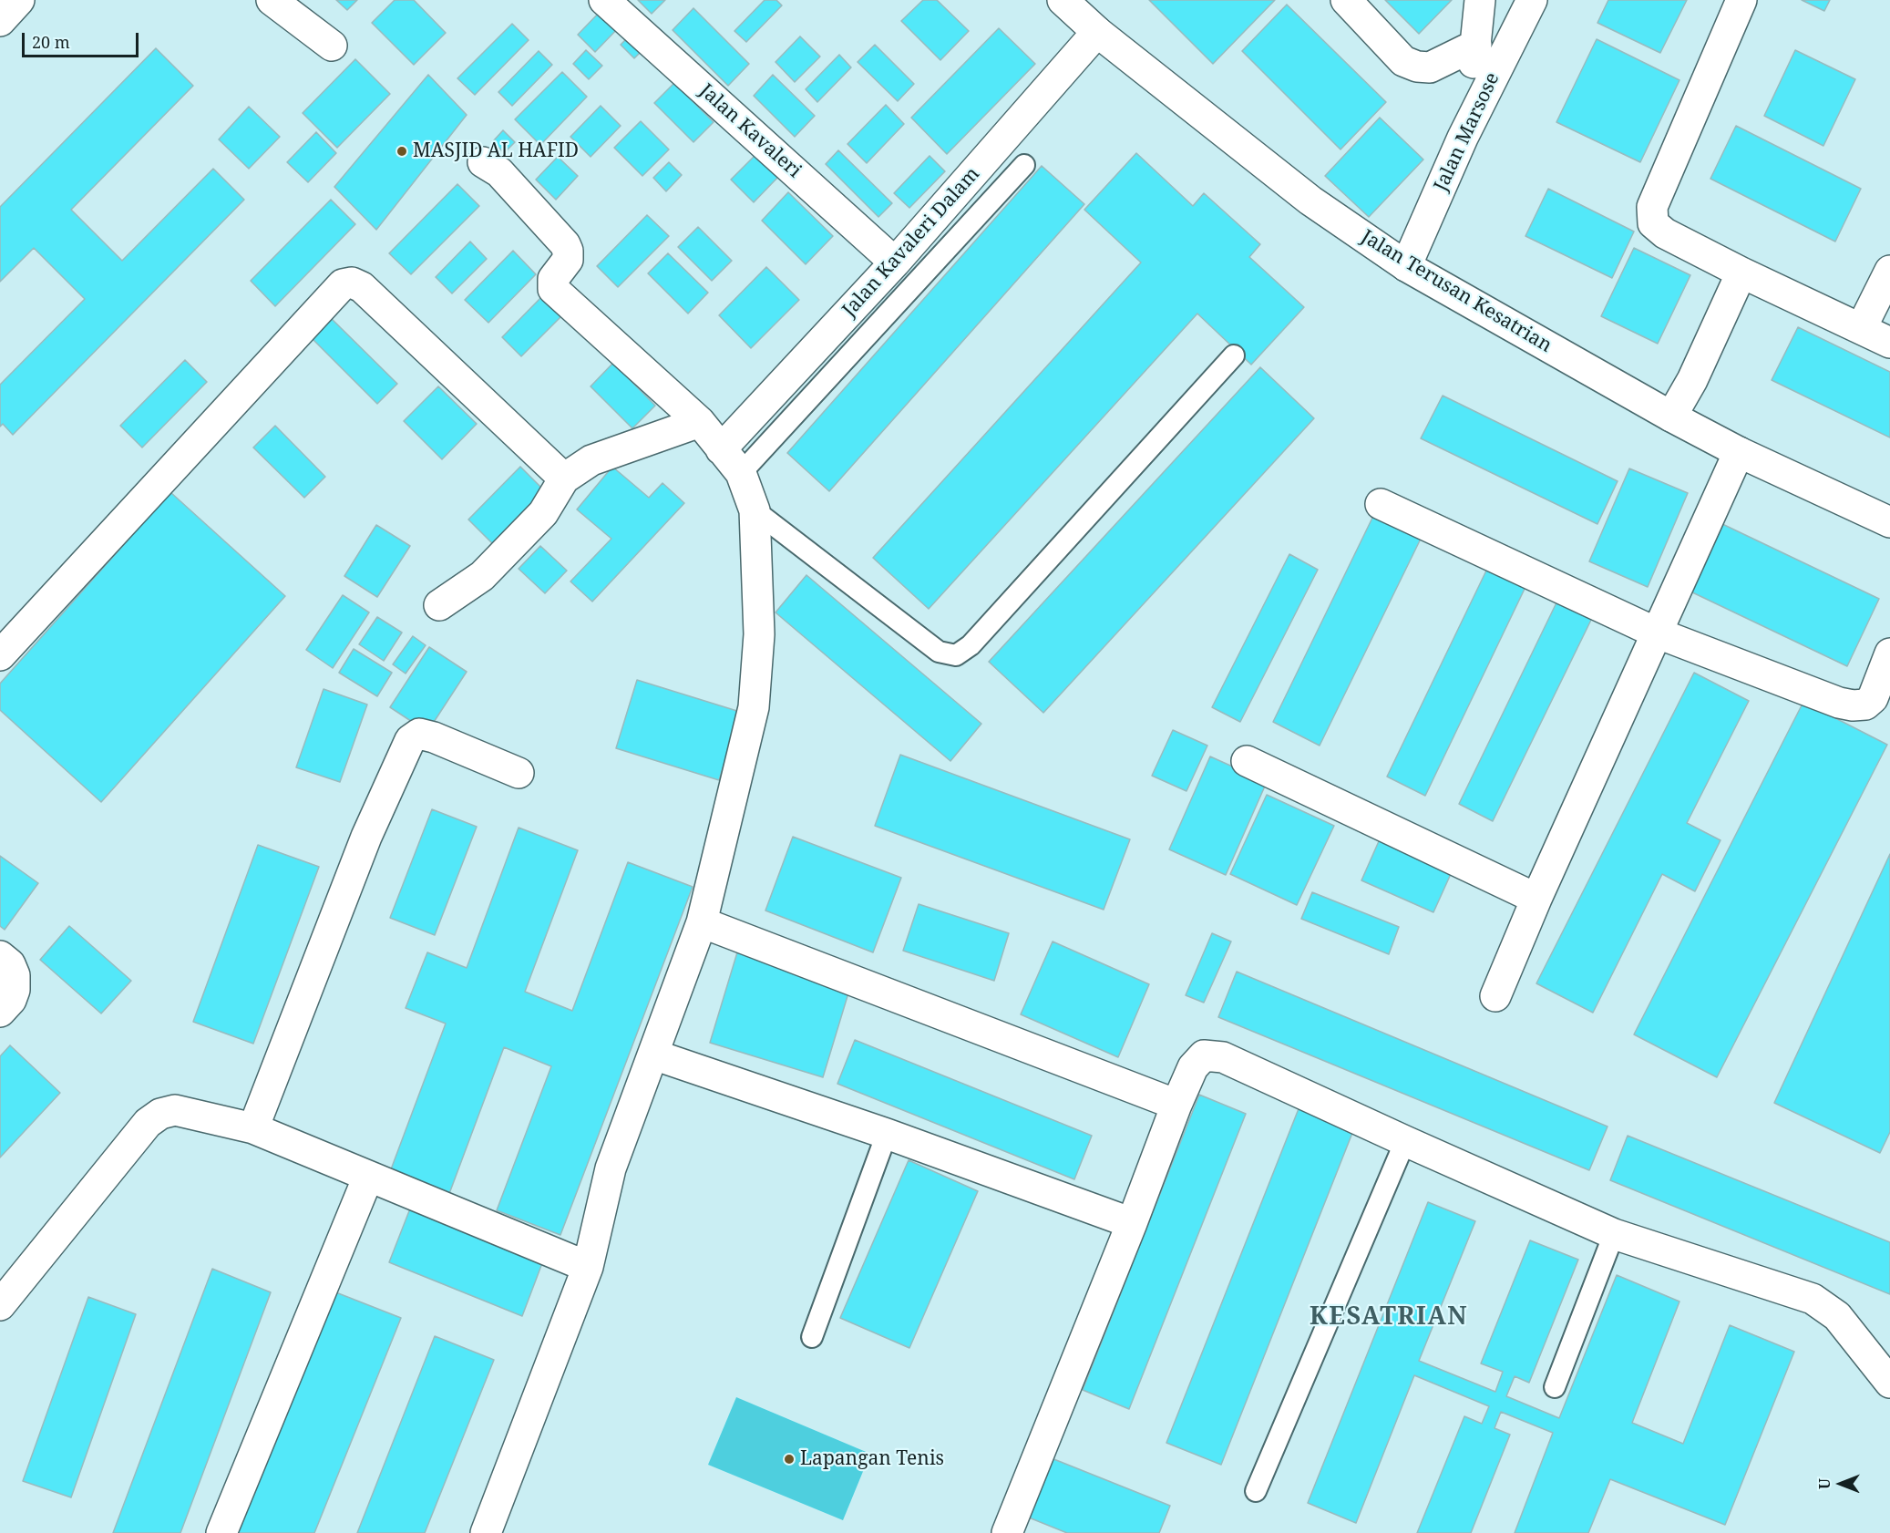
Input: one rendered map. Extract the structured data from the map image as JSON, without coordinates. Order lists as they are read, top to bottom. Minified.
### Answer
{"streets":{"street":["Jalan Kavaleri","Jalan Marsose","Jalan Kavaleri Dalam","Jalan Terusan Kesatrian"]},"crossings":[["Jalan Kavaleri","Jalan Kavaleri Dalam"],["Jalan Marsose","Jalan Terusan Kesatrian"],["Jalan Kavaleri Dalam","Jalan Terusan Kesatrian"]],"districts":["KESATRIAN"],"places":["MASJID AL HAFID","Lapangan Tenis"],"scale_bar":"20 m","north":"left"}
